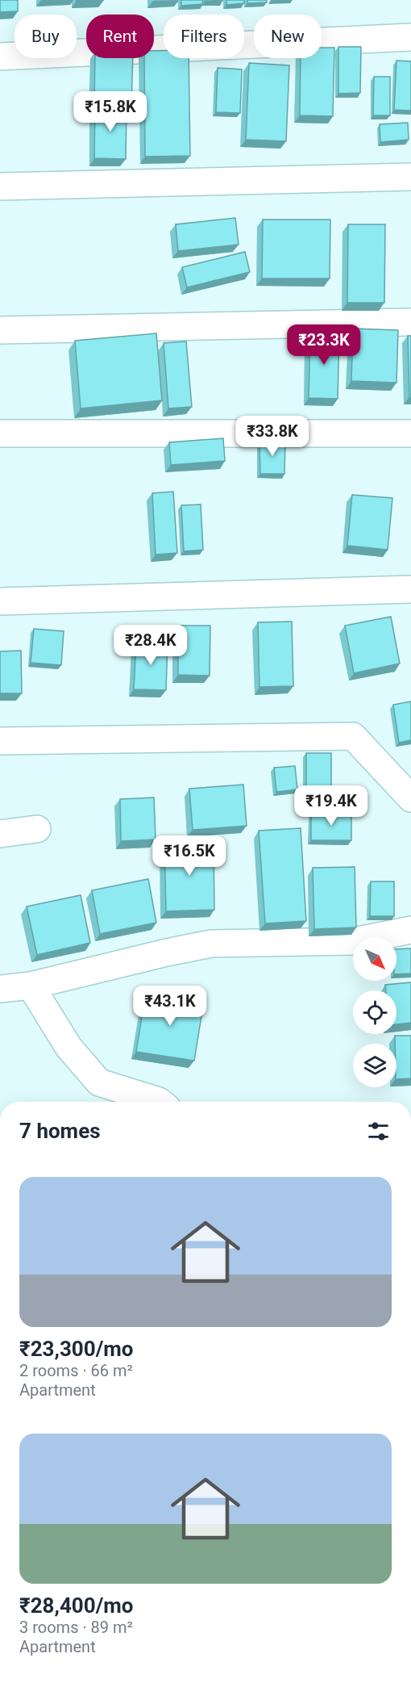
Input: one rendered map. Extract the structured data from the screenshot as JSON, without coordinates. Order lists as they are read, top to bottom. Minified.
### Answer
{"north":"bottom right","page":{"chip":["Buy","Rent","Filters","New"],"price":["₹15.8K","₹23.3K","₹33.8K","₹28.4K","₹19.4K","₹16.5K","₹43.1K"],"heading":"7 homes","list":[{"name":"₹23,300/mo","note":"2 rooms · 66 m² · Apartment"},{"name":"₹28,400/mo","note":"3 rooms · 89 m² · Apartment"}]}}
